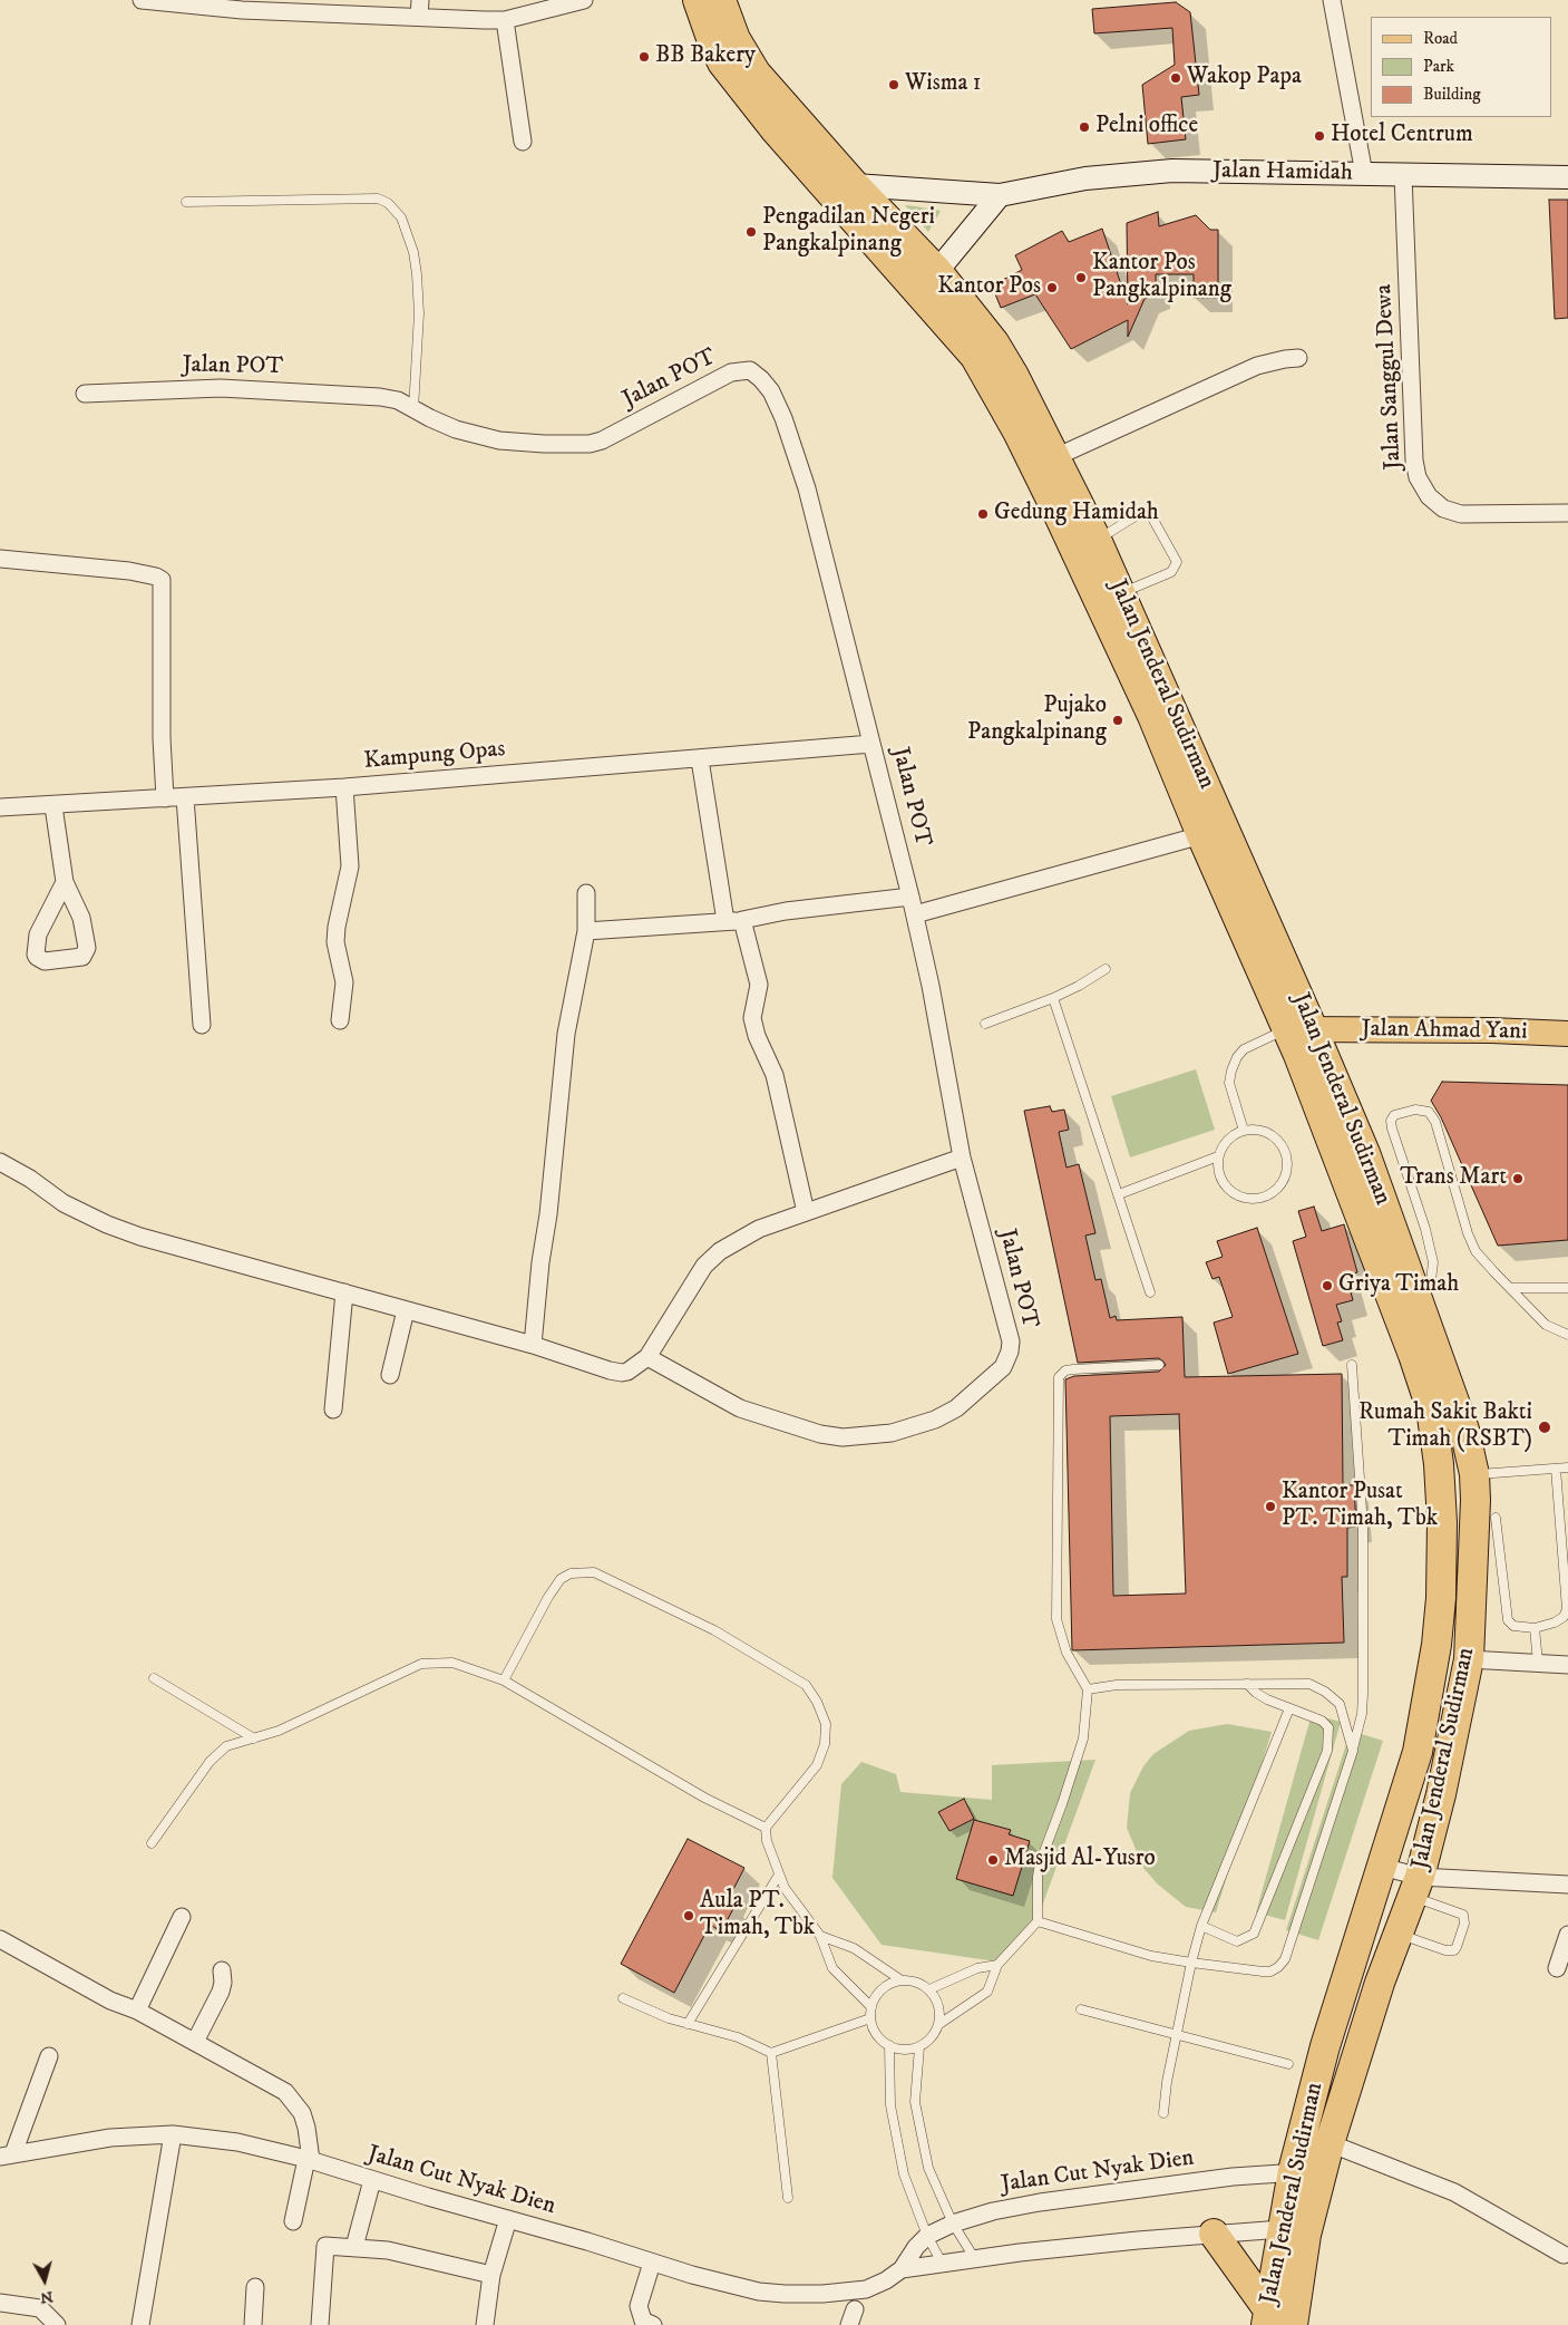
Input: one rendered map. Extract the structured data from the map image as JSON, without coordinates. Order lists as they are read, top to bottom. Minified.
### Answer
{"streets":{"highway":["Jalan Jenderal Sudirman"],"main road":["Jalan Hamidah","Jalan Ahmad Yani"],"street":["Jalan POT","Jalan Sanggul Dewa","Kampung Opas","Jalan Cut Nyak Dien"]},"crossings":[["Jalan Hamidah","Jalan Sanggul Dewa"],["Jalan Hamidah","Jalan Jenderal Sudirman"],["Jalan POT","Kampung Opas"],["Jalan Jenderal Sudirman","Jalan Ahmad Yani"],["Jalan Jenderal Sudirman","Jalan Cut Nyak Dien"]],"places":["BB Bakery","Wakop Papa","Wisma 1","Pelni office","Hotel Centrum","Pengadilan Negeri Pangkalpinang","Kantor Pos Pangkalpinang","Kantor Pos","Gedung Hamidah","Pujako Pangkalpinang","Trans Mart","Griya Timah","Rumah Sakit Bakti Timah (RSBT)","Kantor Pusat PT. Timah, Tbk","Masjid Al-Yusro","Aula PT. Timah, Tbk"],"legend":["Road","Park","Building"],"north":"bottom"}
